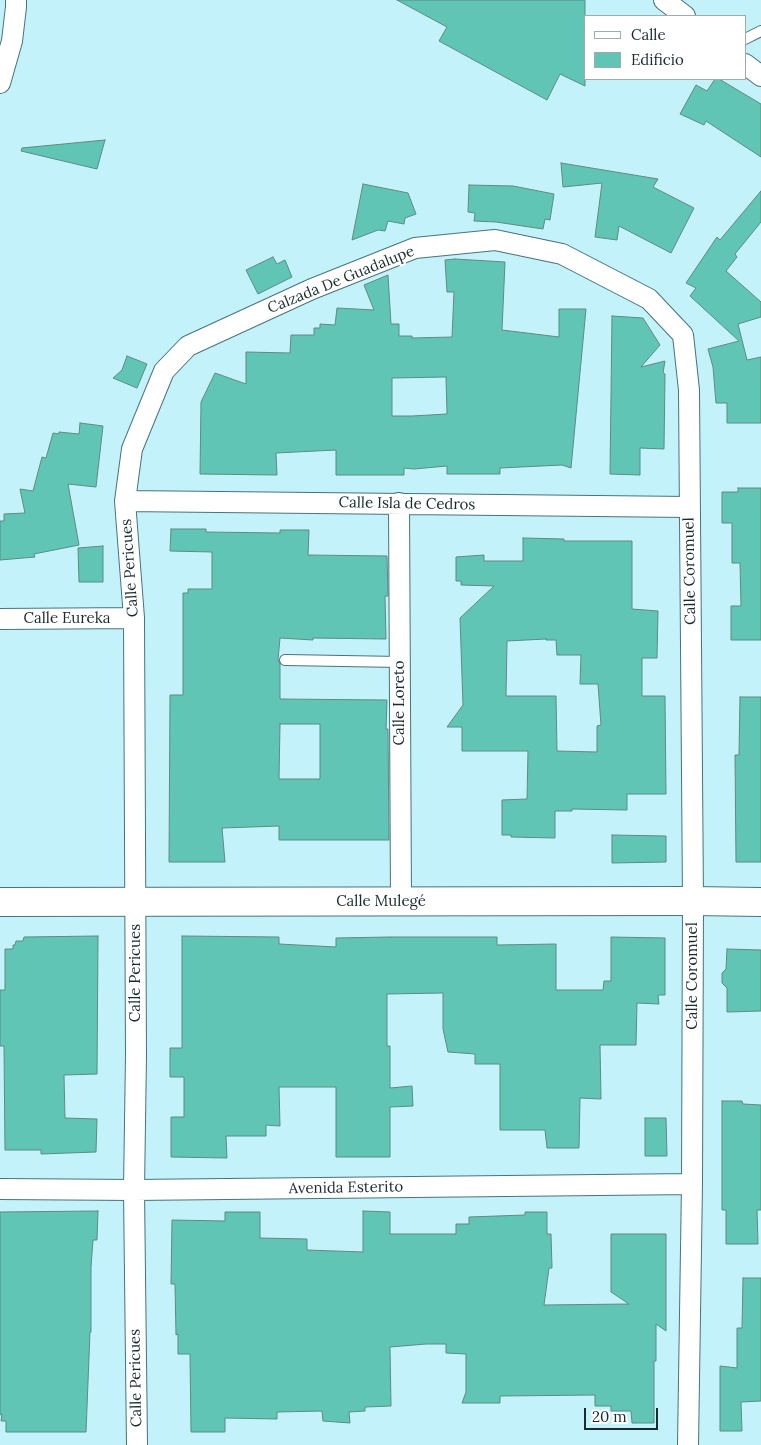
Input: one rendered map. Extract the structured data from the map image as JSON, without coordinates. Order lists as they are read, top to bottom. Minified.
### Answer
{"streets":{"street":["Calzada De Guadalupe","Calle Isla de Cedros","Calle Pericues","Calle Coromuel","Calle Eureka","Calle Loreto","Calle Mulegé","Avenida Esterito"]},"crossings":[["Calzada De Guadalupe","Calle Isla de Cedros"],["Calzada De Guadalupe","Calle Pericues"],["Calzada De Guadalupe","Calle Coromuel"],["Calle Isla de Cedros","Calle Pericues"],["Calle Isla de Cedros","Calle Coromuel"],["Calle Isla de Cedros","Calle Loreto"],["Calle Pericues","Calle Eureka"],["Calle Pericues","Calle Mulegé"],["Calle Pericues","Avenida Esterito"],["Calle Coromuel","Calle Mulegé"],["Calle Coromuel","Avenida Esterito"],["Calle Loreto","Calle Mulegé"]],"legend":["Calle","Edificio"],"scale_bar":"20 m"}
